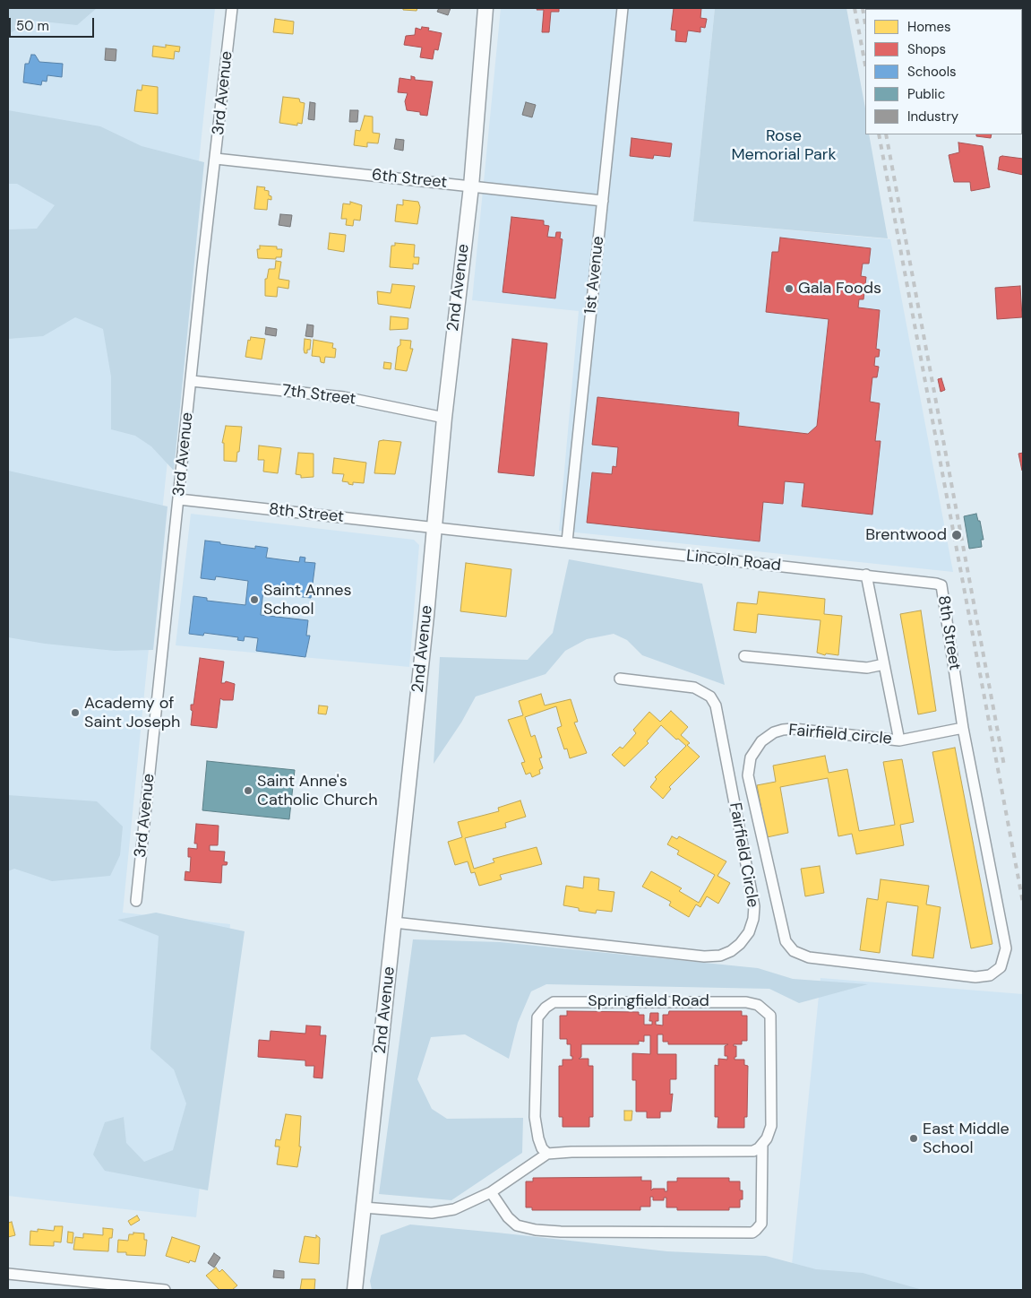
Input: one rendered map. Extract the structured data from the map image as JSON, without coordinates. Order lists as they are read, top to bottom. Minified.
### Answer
{"streets":{"street":["3rd Avenue","6th Street","1st Avenue","2nd Avenue","7th Street","8th Street","Lincoln Road","Fairfield circle","Fairfield Circle","Springfield Road"]},"crossings":[["3rd Avenue","6th Street"],["3rd Avenue","7th Street"],["3rd Avenue","8th Street"],["6th Street","1st Avenue"],["6th Street","2nd Avenue"],["1st Avenue","Lincoln Road"],["2nd Avenue","7th Street"],["2nd Avenue","8th Street"],["2nd Avenue","Lincoln Road"],["2nd Avenue","Fairfield Circle"],["8th Street","Lincoln Road"],["8th Street","Fairfield circle"]],"parks":["Rose Memorial Park"],"places":["Gala Foods","Brentwood","Saint Annes School","Academy of Saint Joseph","Saint Anne's Catholic Church","East Middle School"],"legend":["Homes","Shops","Schools","Public","Industry"],"scale_bar":"50 m"}
